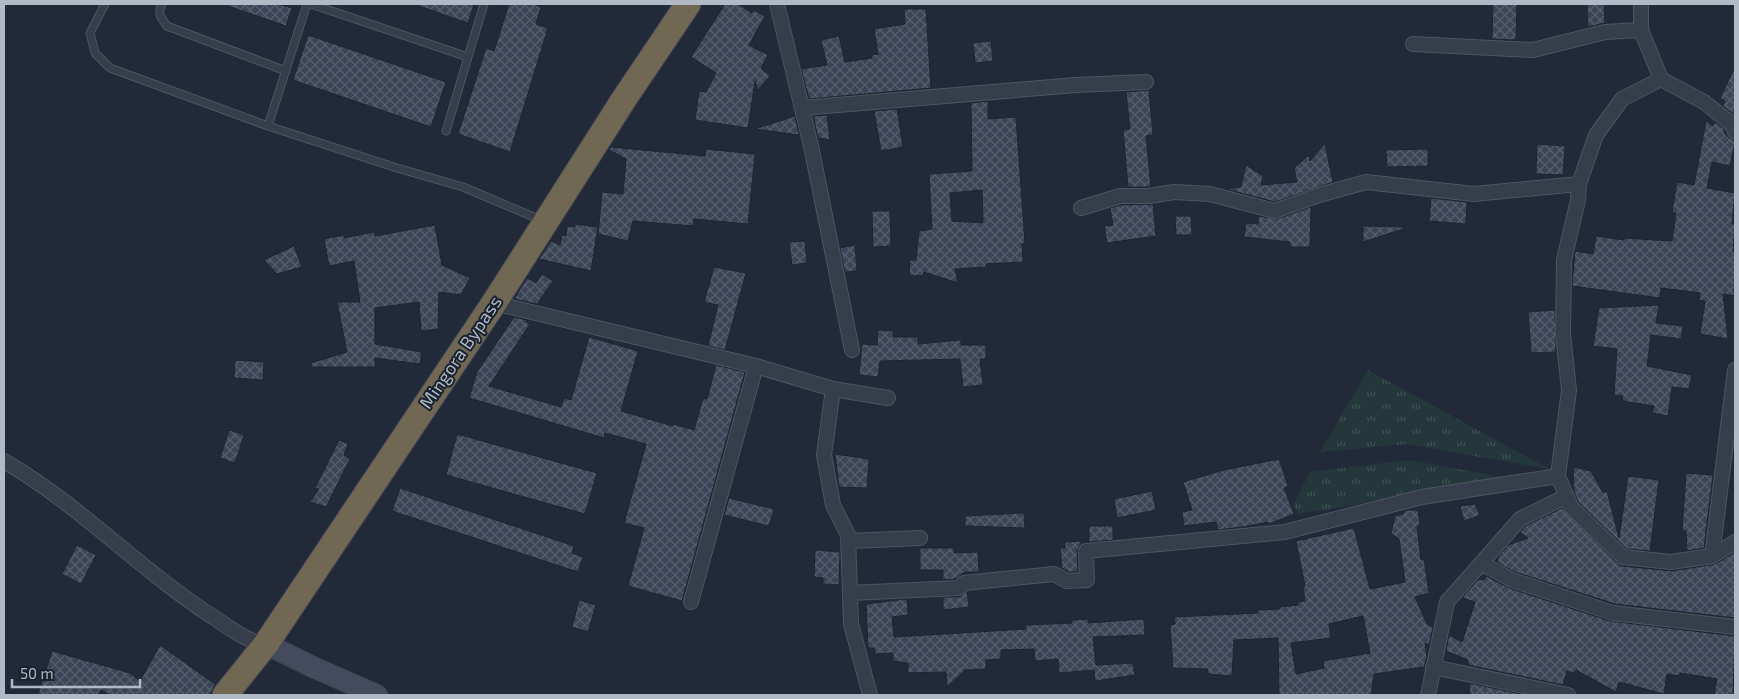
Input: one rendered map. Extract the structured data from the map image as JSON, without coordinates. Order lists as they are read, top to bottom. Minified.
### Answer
{"streets":{"highway":["Mingora Bypass"]},"scale_bar":"50 m"}
